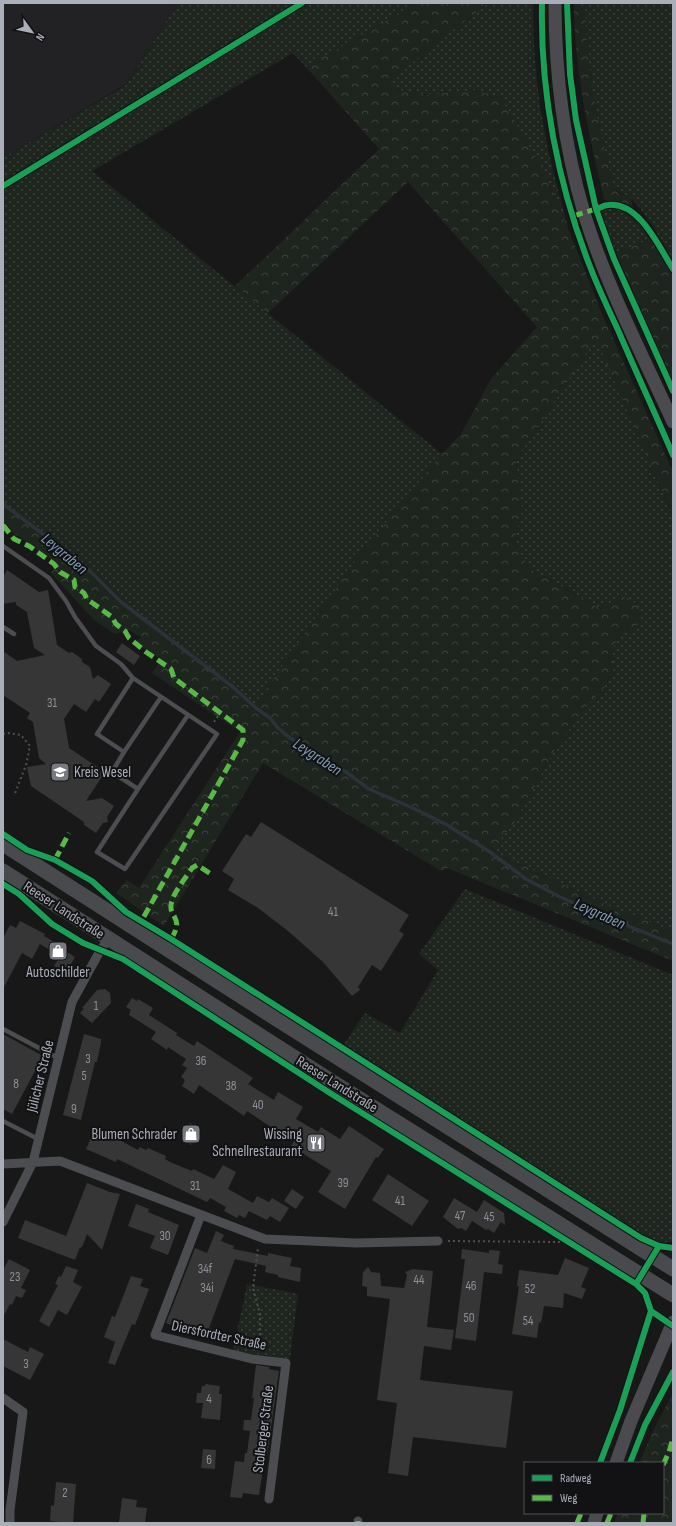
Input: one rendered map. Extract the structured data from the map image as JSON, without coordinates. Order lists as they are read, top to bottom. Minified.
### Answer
{"streets":{"main road":["Reeser Landstraße"],"street":["Jülicher Straße","Diersfordter Straße","Stolberger Straße"]},"crossings":[["Reeser Landstraße","Jülicher Straße"],["Diersfordter Straße","Stolberger Straße"]],"water":["Leygraben"],"places":{"school or university":["Kreis Wesel"],"shop":["Autoschilder","Blumen Schrader"],"restaurant":["Wissing Schnellrestaurant"]},"house_numbers":["31","41","1","3","36","5","8","38","40","9","39","31","41","47","45","30","34f","23","44","46","34i","52","50","54","3","4","6","2"],"legend":["Radweg","Weg"],"north":"bottom right"}
